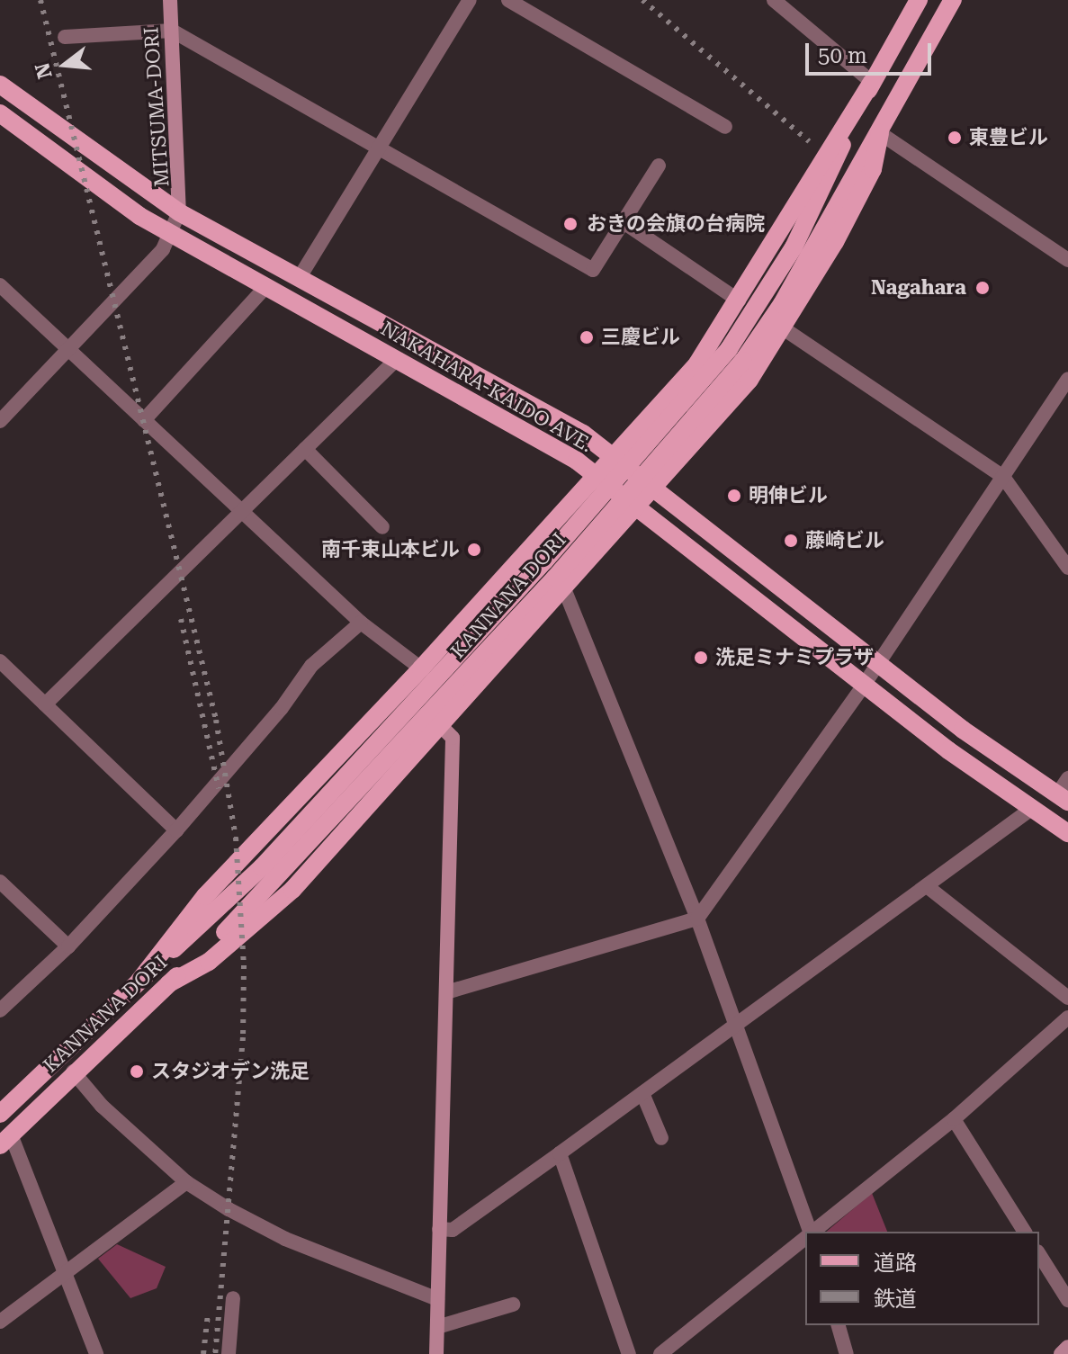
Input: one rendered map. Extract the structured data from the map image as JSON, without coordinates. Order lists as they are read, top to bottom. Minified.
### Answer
{"streets":{"main road":["NAKAHARA-KAIDO AVE.","KANNANA DORI"],"street":["MITSUMA-DORI"]},"crossings":[["MITSUMA-DORI","NAKAHARA-KAIDO AVE."]],"places":["東豊ビル","おきの会旗の台病院","Nagahara","三慶ビル","明伸ビル","藤崎ビル","南千束山本ビル","洗足ミナミプラザ","スタジオデン洗足"],"legend":["道路","鉄道"],"scale_bar":"50 m","north":"left"}
